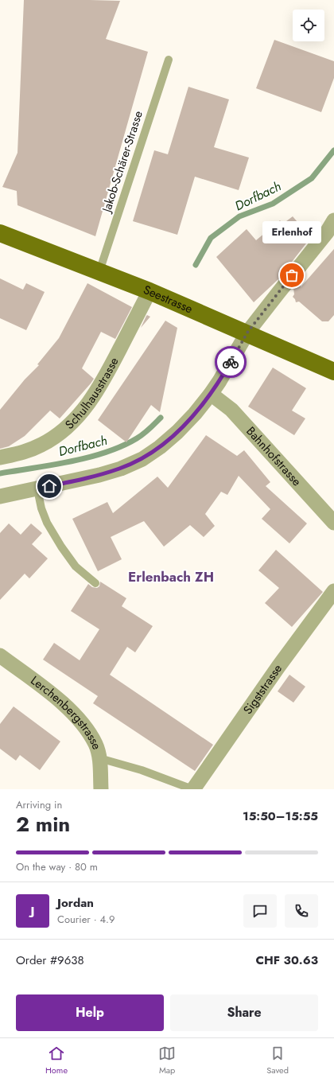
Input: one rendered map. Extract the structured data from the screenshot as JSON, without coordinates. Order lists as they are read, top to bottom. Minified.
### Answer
{"streets":{"main road":["Seestrasse"],"street":["Schulhausstrasse","Bahnhofstrasse","Sigststrasse","Lerchenbergstrasse"],"lane":["Jakob-Schärer-Strasse"]},"crossings":[["Jakob-Schärer-Strasse","Seestrasse"],["Seestrasse","Schulhausstrasse"]],"districts":["Erlenbach ZH"],"water":["Dorfbach"],"places":["Erlenhof"],"page":{"bubble":"Erlenhof","heading":["2 min","Arriving in","15:50–15:55"],"panel":["Jordan","Courier · 4.9","Order #9638","CHF 30.63"],"bar":"On the way · 80 m","round":"J","buttons":["Help","Share"],"tabs":["Home","Map","Saved"]}}
